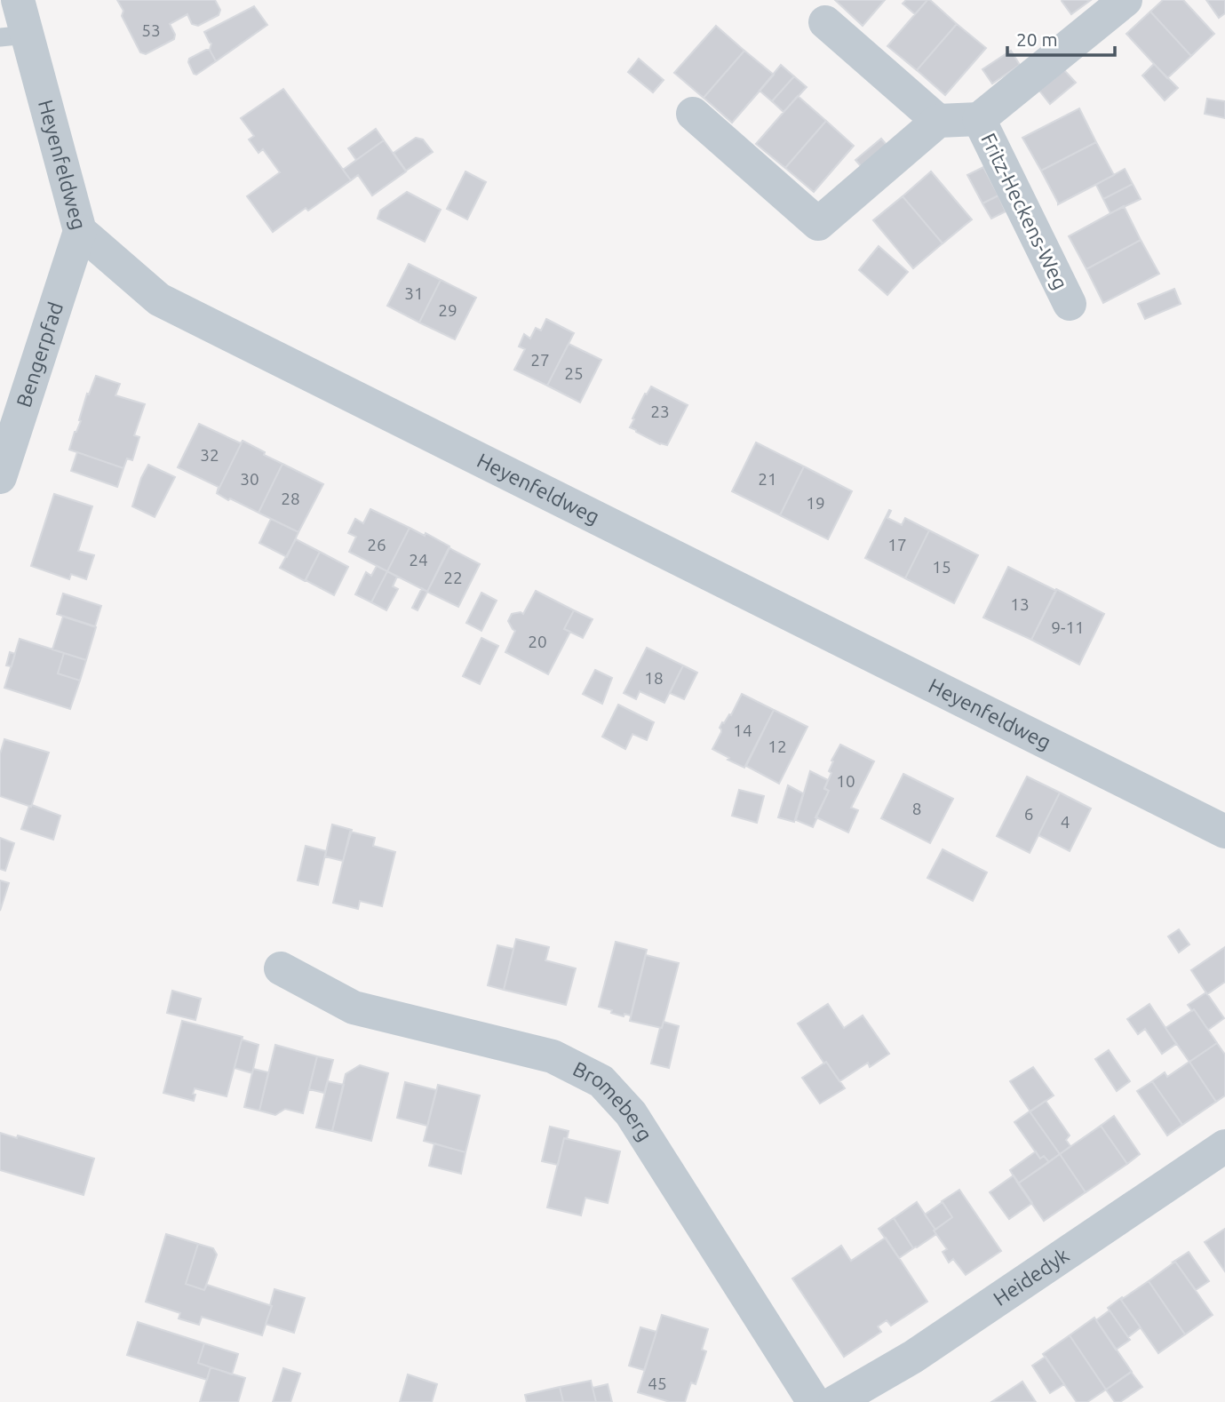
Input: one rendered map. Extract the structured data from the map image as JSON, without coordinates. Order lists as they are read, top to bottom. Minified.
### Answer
{"streets":{"street":["Heyenfeldweg","Fritz-Heckens-Weg","Bengerpfad","Bromeberg","Heidedyk"]},"crossings":[["Heyenfeldweg","Bengerpfad"]],"house_numbers":["53","31","29","27","25","23","32","30","21","28","19","26","17","24","15","22","13","9-11","20","18","14","12","10","8","6","4","45"],"scale_bar":"20 m"}
